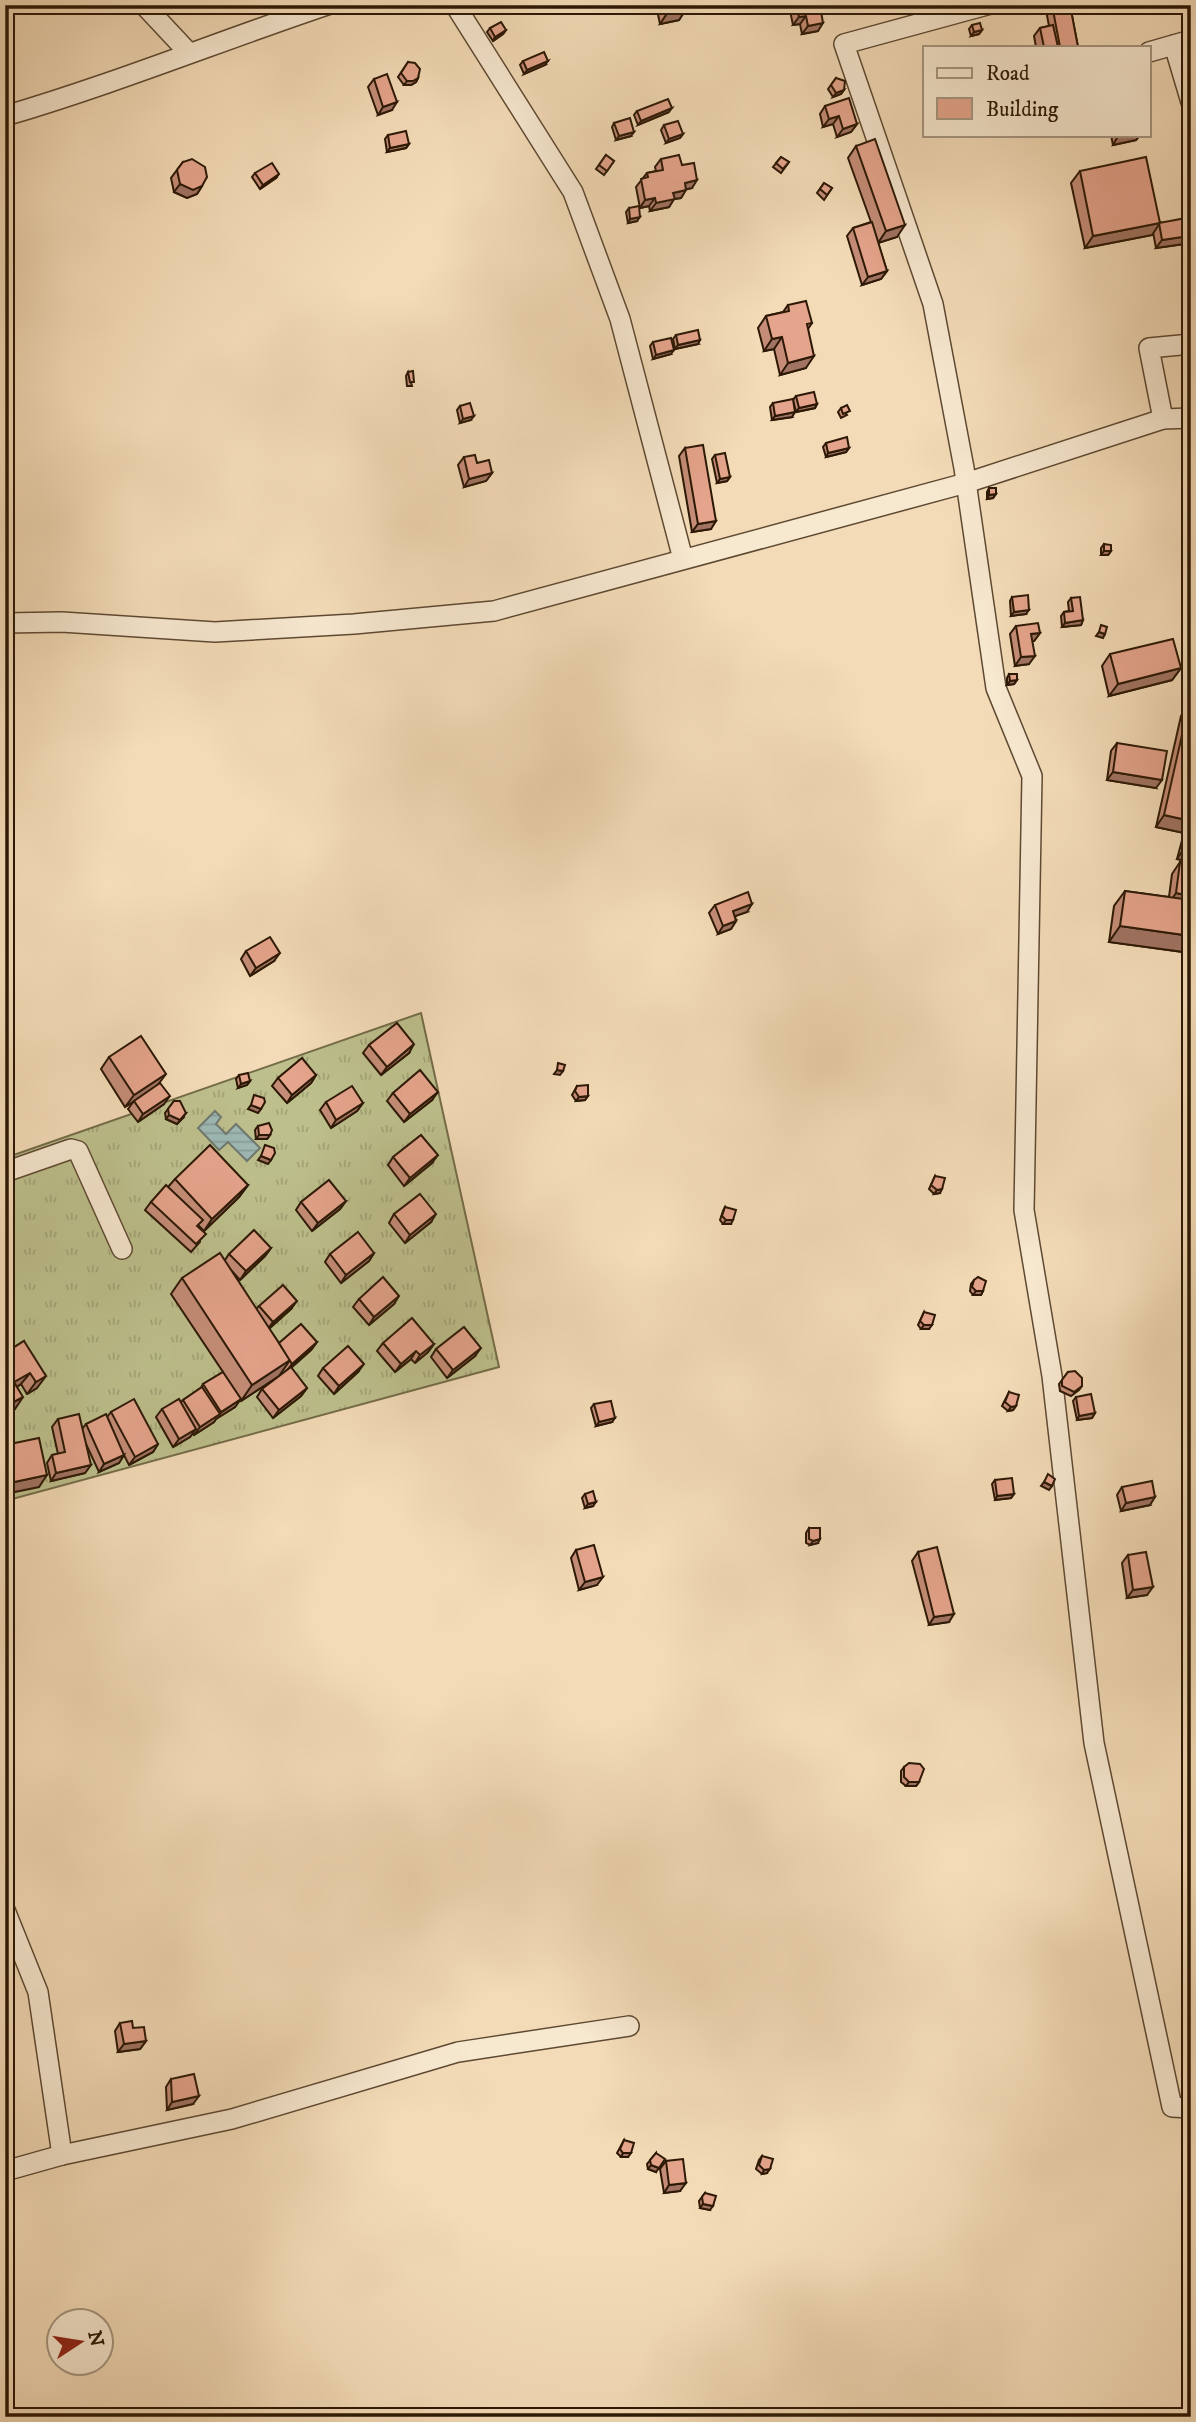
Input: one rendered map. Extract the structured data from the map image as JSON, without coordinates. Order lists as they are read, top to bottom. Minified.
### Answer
{"legend":["Road","Building"],"north":"right"}
